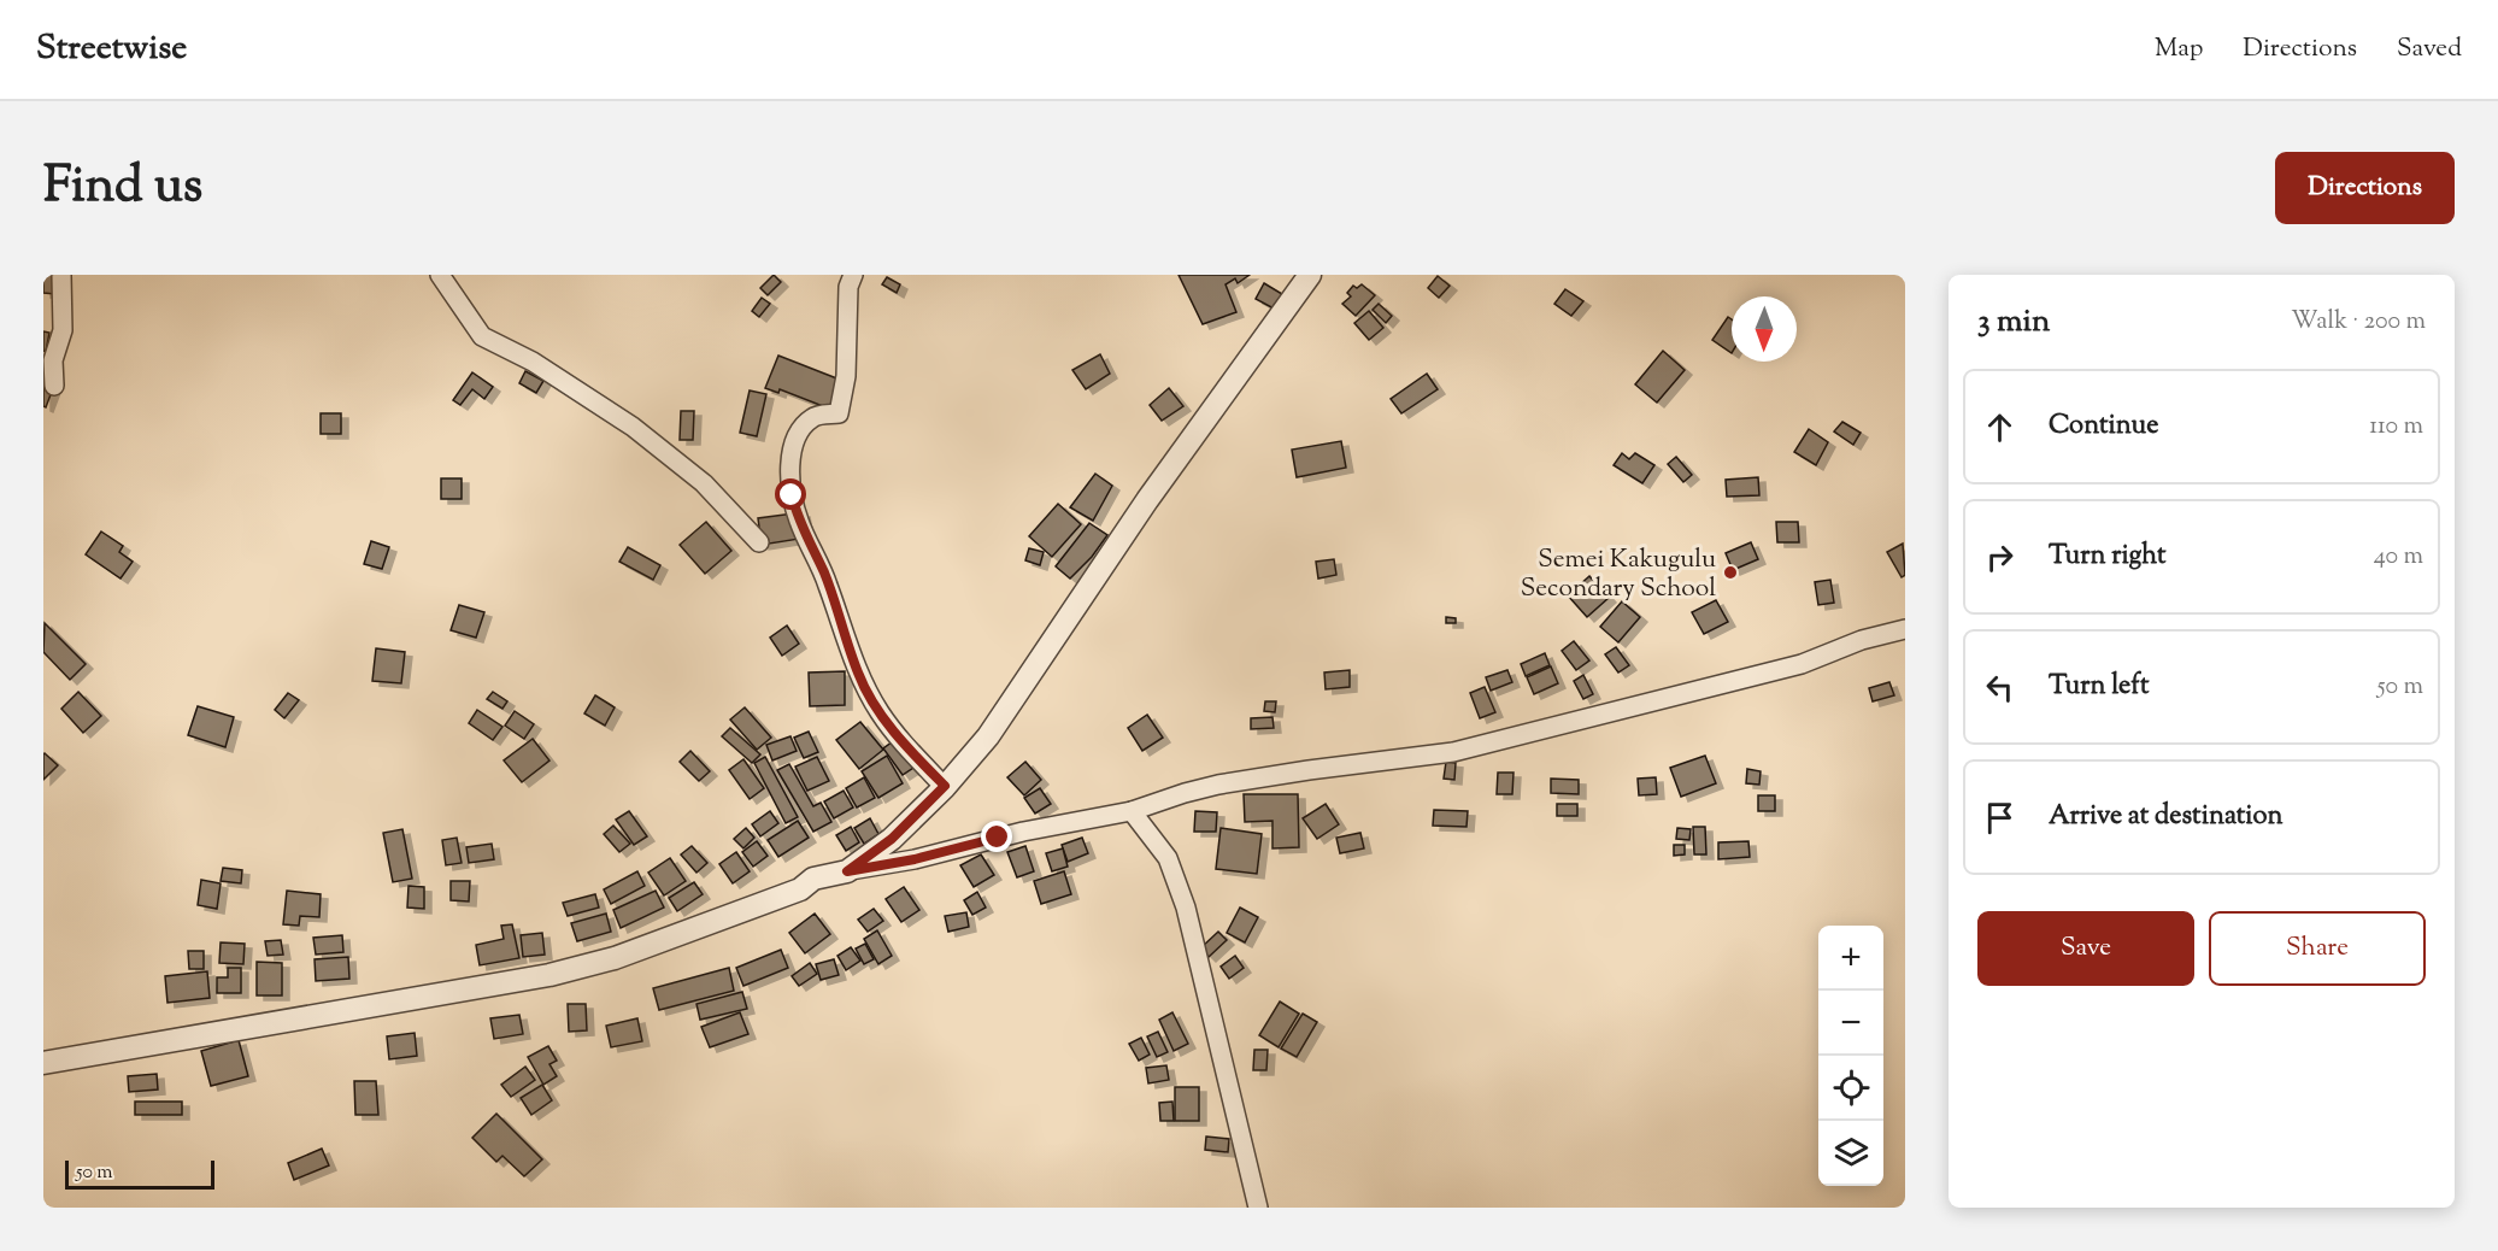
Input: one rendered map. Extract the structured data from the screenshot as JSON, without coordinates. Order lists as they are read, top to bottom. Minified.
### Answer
{"places":["Semei Kakugulu Secondary School"],"scale_bar":"50 m","north":"bottom","page":{"header":"Streetwise","nav":["Map","Directions","Saved"],"title":"Find us","buttons":["Directions",["Save","Share"]],"heading":["3 min","Walk · 200 m"],"list":[["Continue","110 m"],["Turn right","40 m"],["Turn left","50 m"],"Arrive at destination"],"map_buttons":["+","−"],"scale":"50 m"}}
